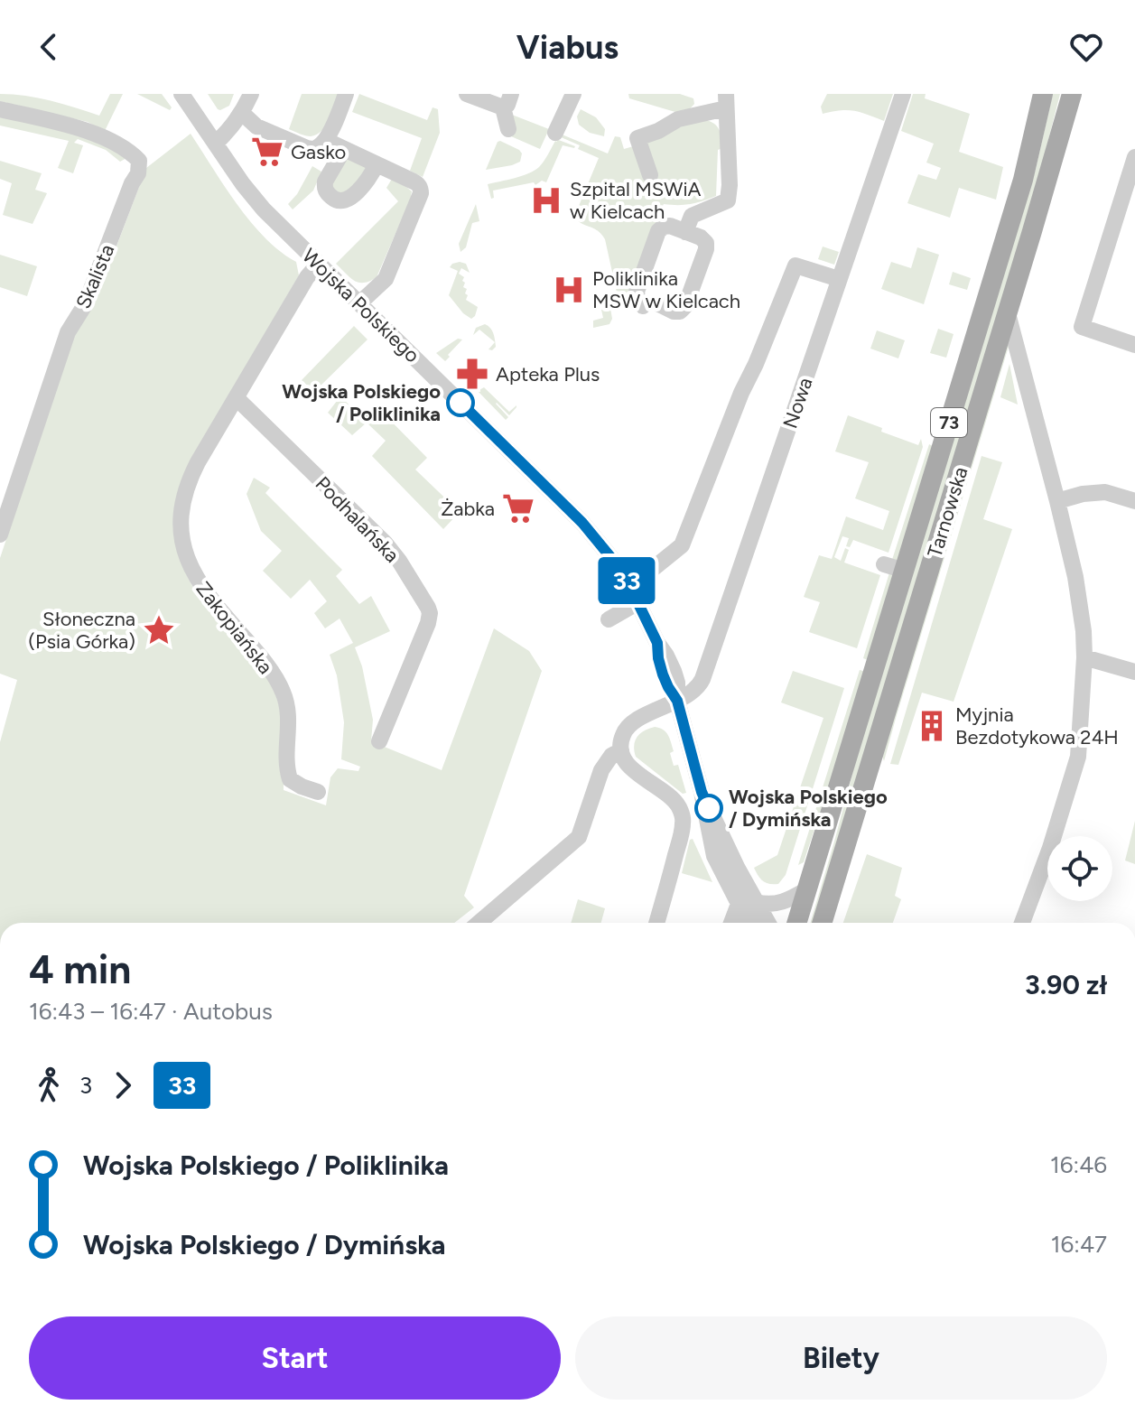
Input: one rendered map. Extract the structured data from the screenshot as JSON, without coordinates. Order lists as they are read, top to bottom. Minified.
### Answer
{"streets":{"main road":["73","Tarnowska"],"street":["Skalista","Wojska Polskiego","Nowa","Podhalańska","Zakopiańska"]},"crossings":[["Wojska Polskiego","Nowa"],["Wojska Polskiego","Zakopiańska"],["Podhalańska","Zakopiańska"]],"places":{"supermarket":["Gasko","Żabka"],"hospital":["Szpital MSWiA w Kielcach","Poliklinika MSW w Kielcach"],"pharmacy":["Apteka Plus"],"other":["Wojska Polskiego / Poliklinika","Wojska Polskiego / Dymińska"],"place":["Słoneczna (Psia Górka)"],"building":["Myjnia Bezdotykowa 24H"]},"lines":["bus line 33"],"page":{"header":"Viabus","on_map":"33","heading":["4 min","16:43 – 16:47 · Autobus","3.90 zł"],"legs":["3","33"],"list":[{"name":"Wojska Polskiego / Poliklinika","value":"16:46"},{"name":"Wojska Polskiego / Dymińska","value":"16:47"}],"buttons":["Start","Bilety"]}}
